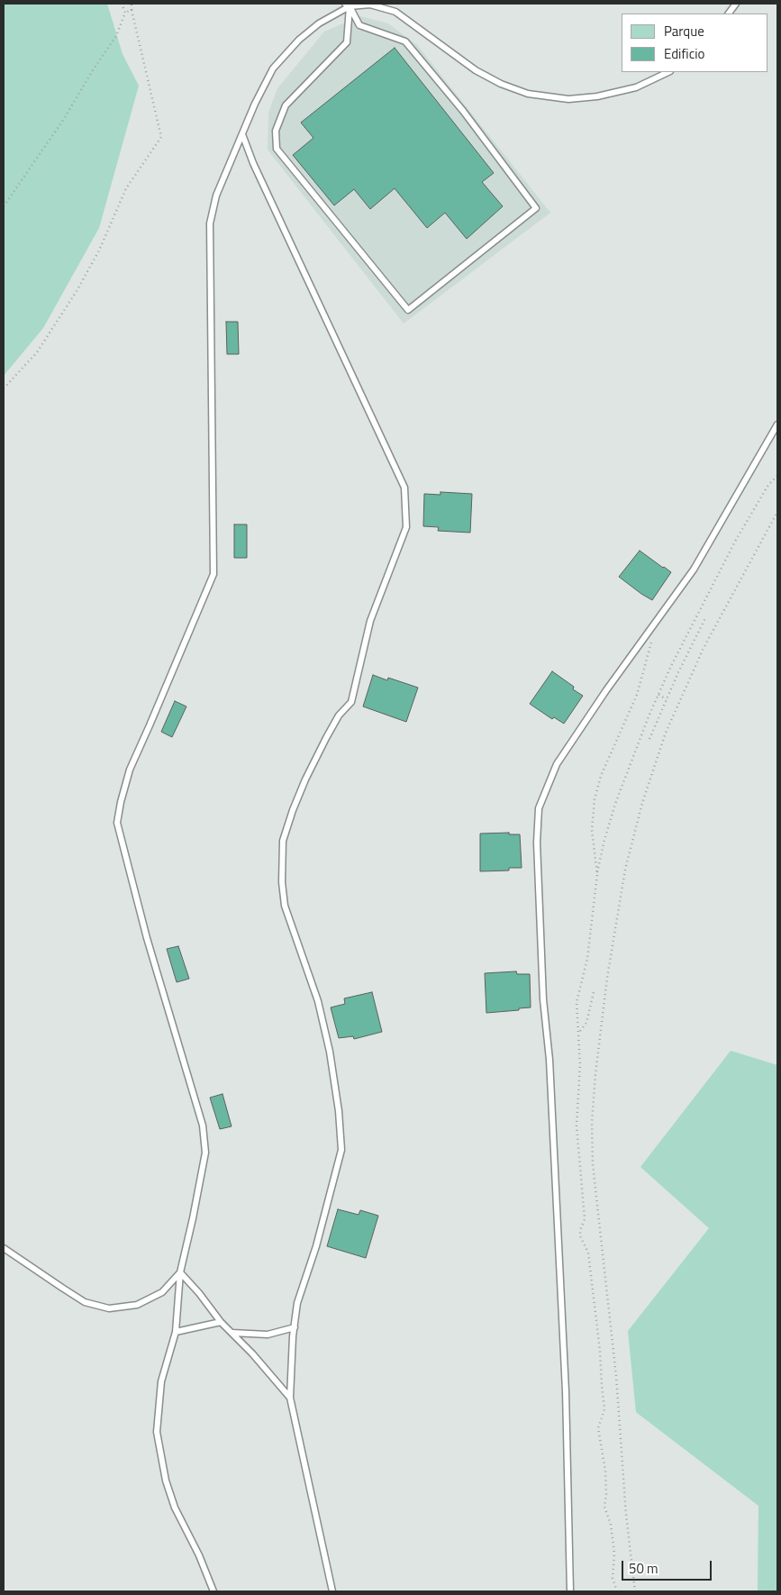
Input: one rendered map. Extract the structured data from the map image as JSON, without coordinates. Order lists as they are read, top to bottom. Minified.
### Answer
{"legend":["Parque","Edificio"],"scale_bar":"50 m"}
